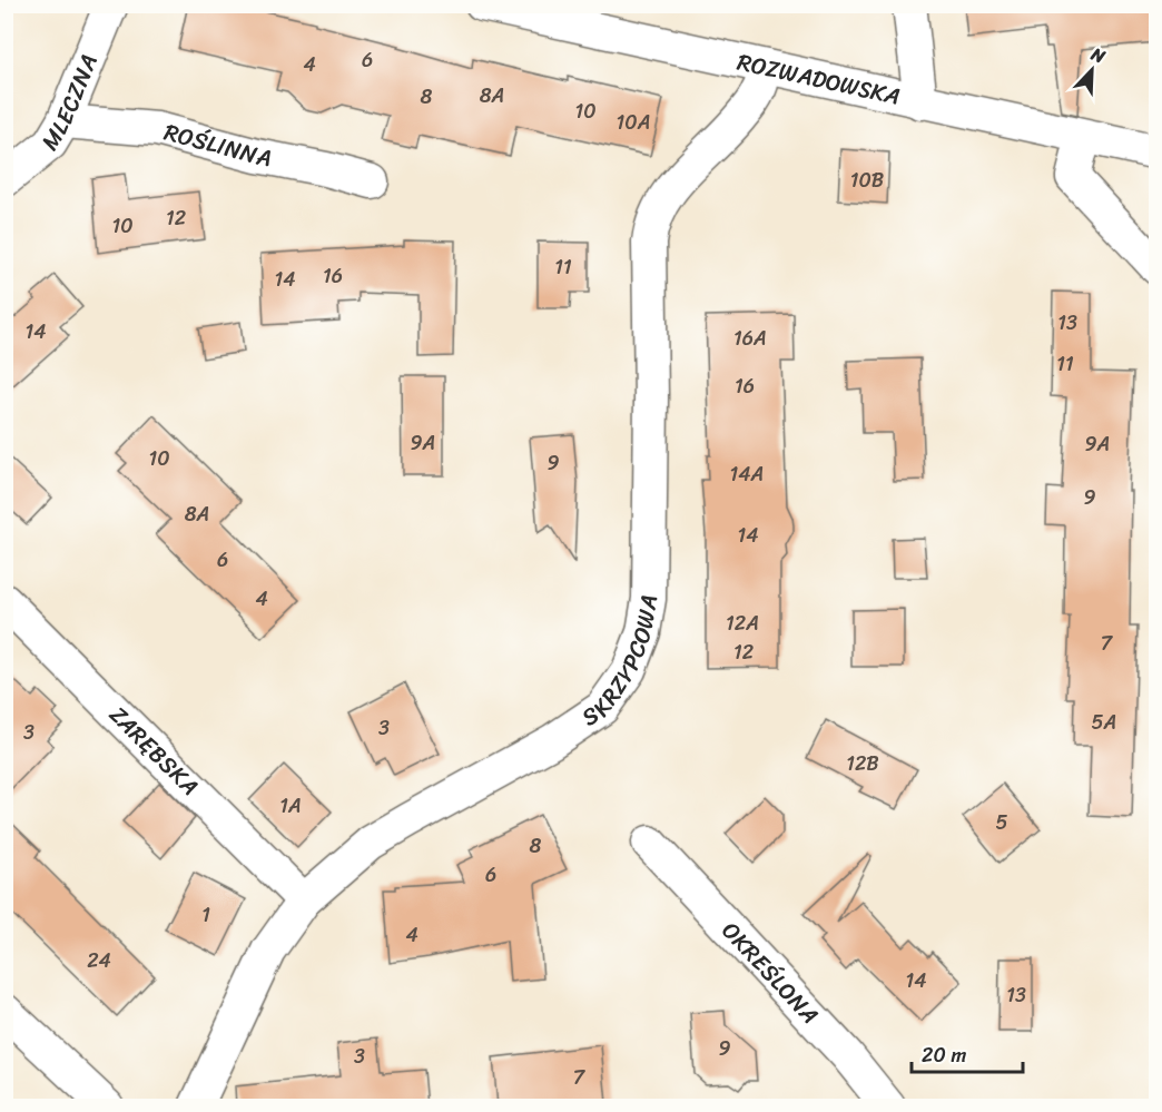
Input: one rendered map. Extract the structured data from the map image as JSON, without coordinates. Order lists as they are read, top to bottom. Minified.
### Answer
{"streets":{"street":["ROZWADOWSKA","MLECZNA","ROŚLINNA","SKRZYPCOWA","ZARĘBSKA","OKREŚLONA"]},"crossings":[["ROZWADOWSKA","SKRZYPCOWA"],["MLECZNA","ROŚLINNA"],["SKRZYPCOWA","ZARĘBSKA"]],"house_numbers":["6","4","8A","8","10","10A","10B","12","10","11","16","14","13","14","16A","11","16","9A","9A","10","9","14A","9","8A","14","6","4","12A","7","12","5A","3","3","12B","1A","5","8","6","1","4","24","14","13","9","3","7"],"scale_bar":"20 m","north":"top right"}
